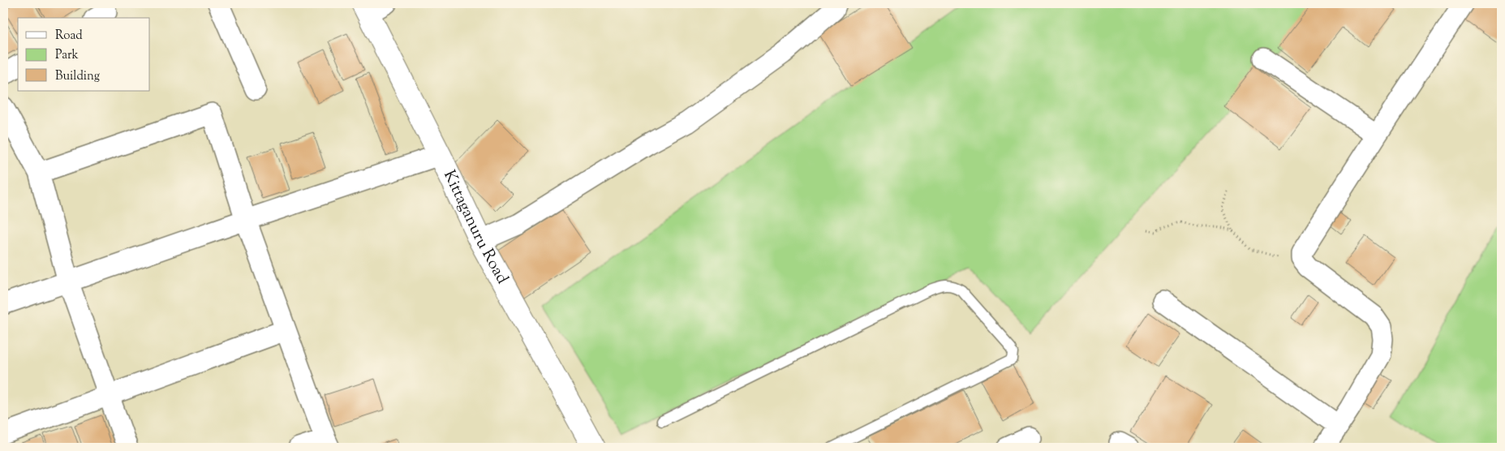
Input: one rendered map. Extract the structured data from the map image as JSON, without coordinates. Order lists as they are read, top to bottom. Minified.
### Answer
{"streets":{"street":["Kittaganuru Road"]},"legend":["Road","Park","Building"]}
